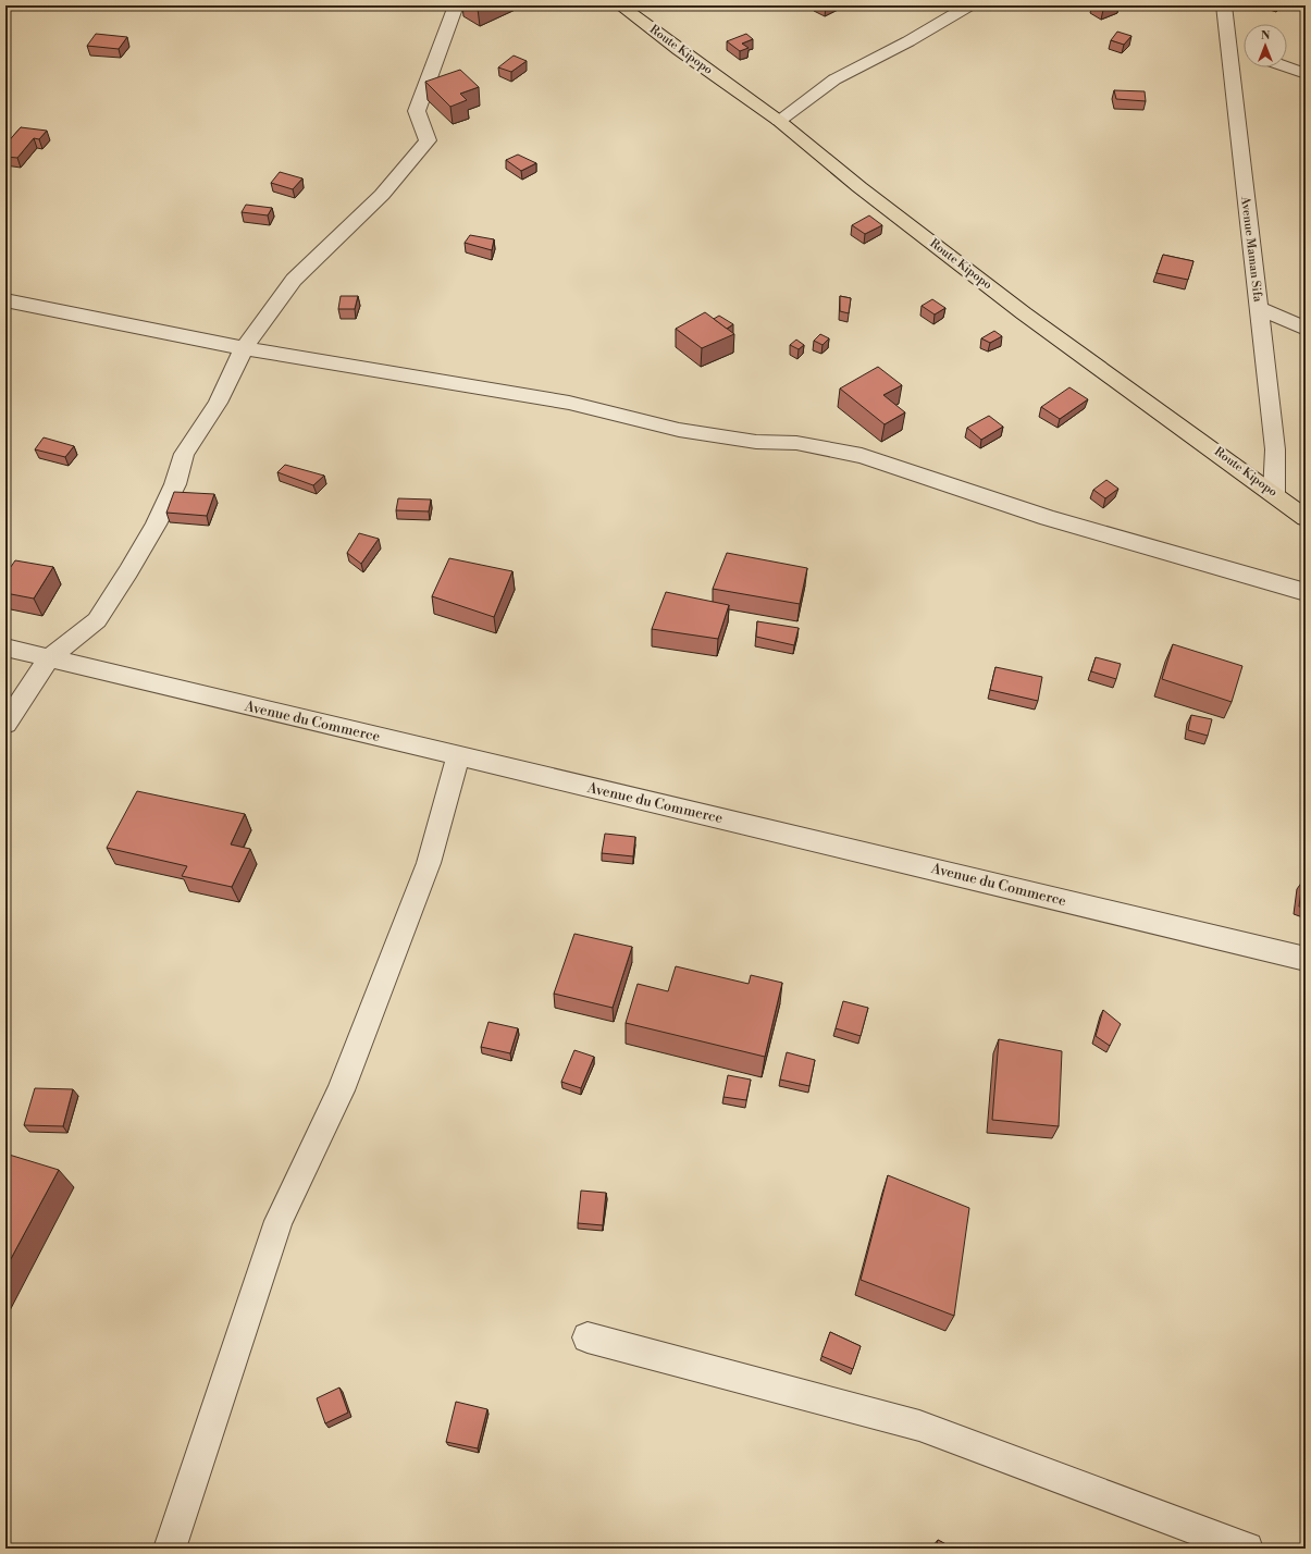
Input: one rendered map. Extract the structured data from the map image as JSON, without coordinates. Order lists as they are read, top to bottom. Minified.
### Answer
{"streets":{"main road":["Route Kipopo"],"street":["Avenue Maman Sifa","Avenue du Commerce"]},"crossings":[["Route Kipopo","Avenue Maman Sifa"]],"north":"top"}
